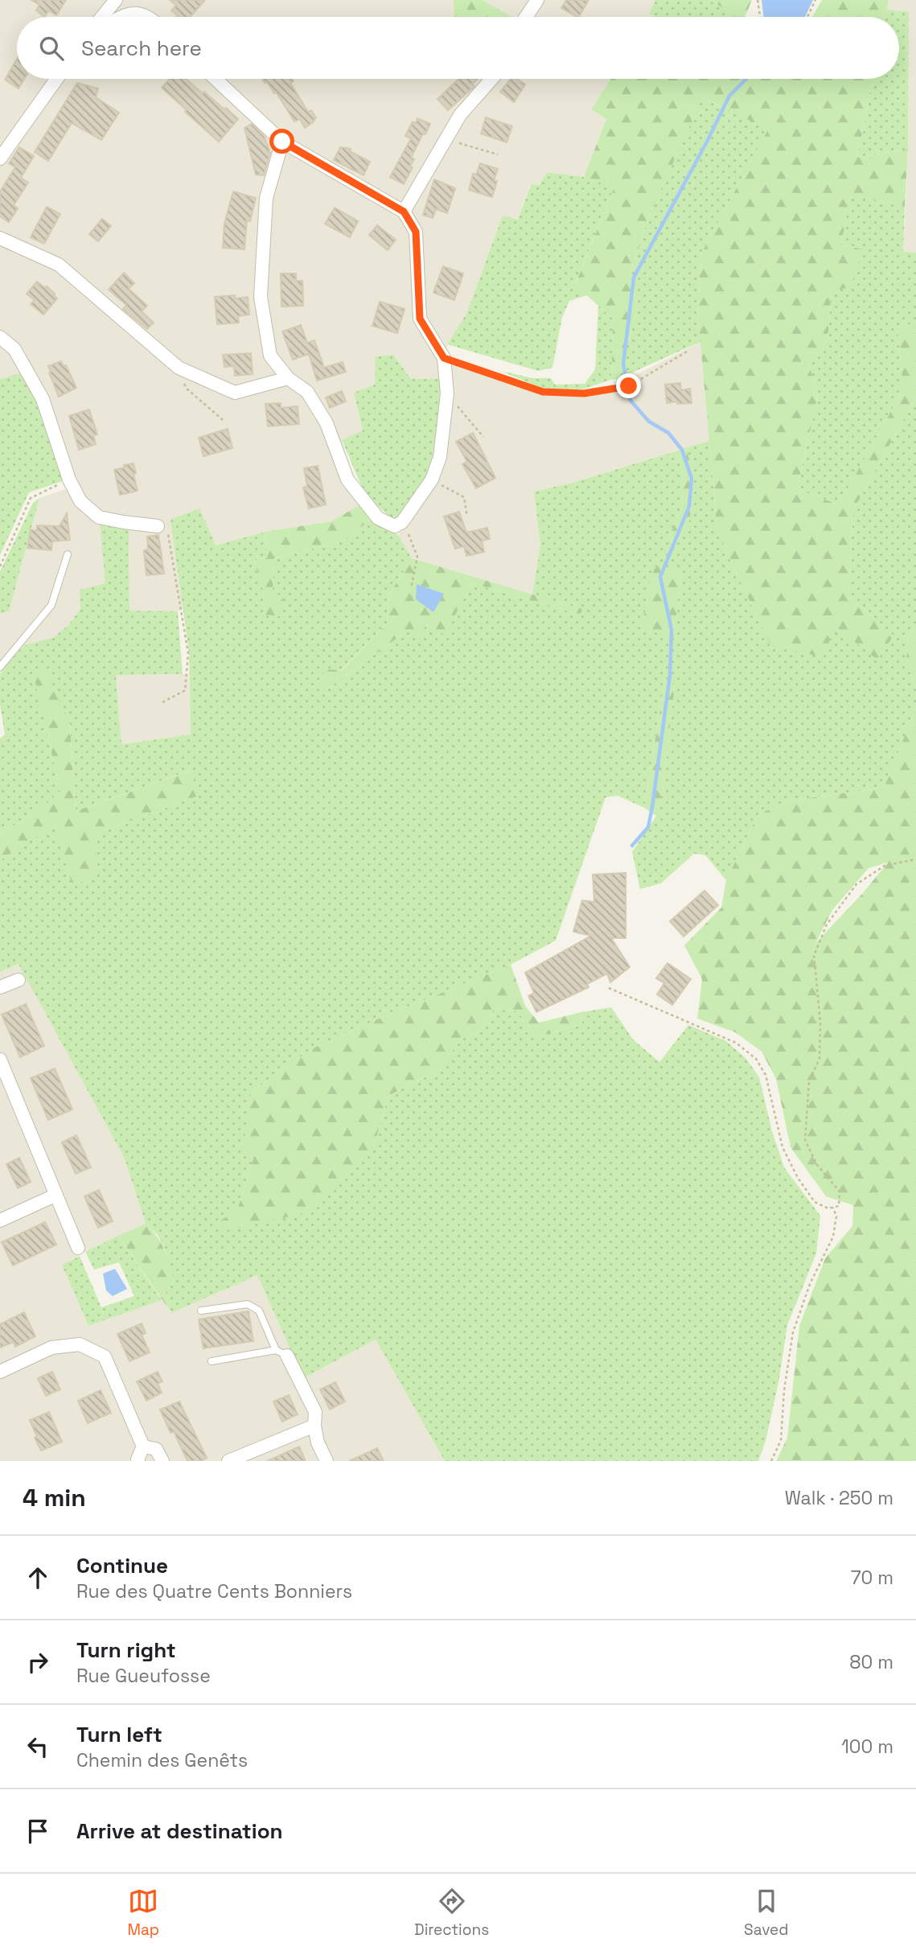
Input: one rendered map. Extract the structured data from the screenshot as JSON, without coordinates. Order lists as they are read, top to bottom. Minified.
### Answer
{"page":{"search":"Search here","heading":["4 min","Walk · 250 m"],"list":[["Continue","Rue des Quatre Cents Bonniers","70 m"],["Turn right","Rue Gueufosse","80 m"],["Turn left","Chemin des Genêts","100 m"],"Arrive at destination"],"nav":["Map","Directions","Saved"]}}
